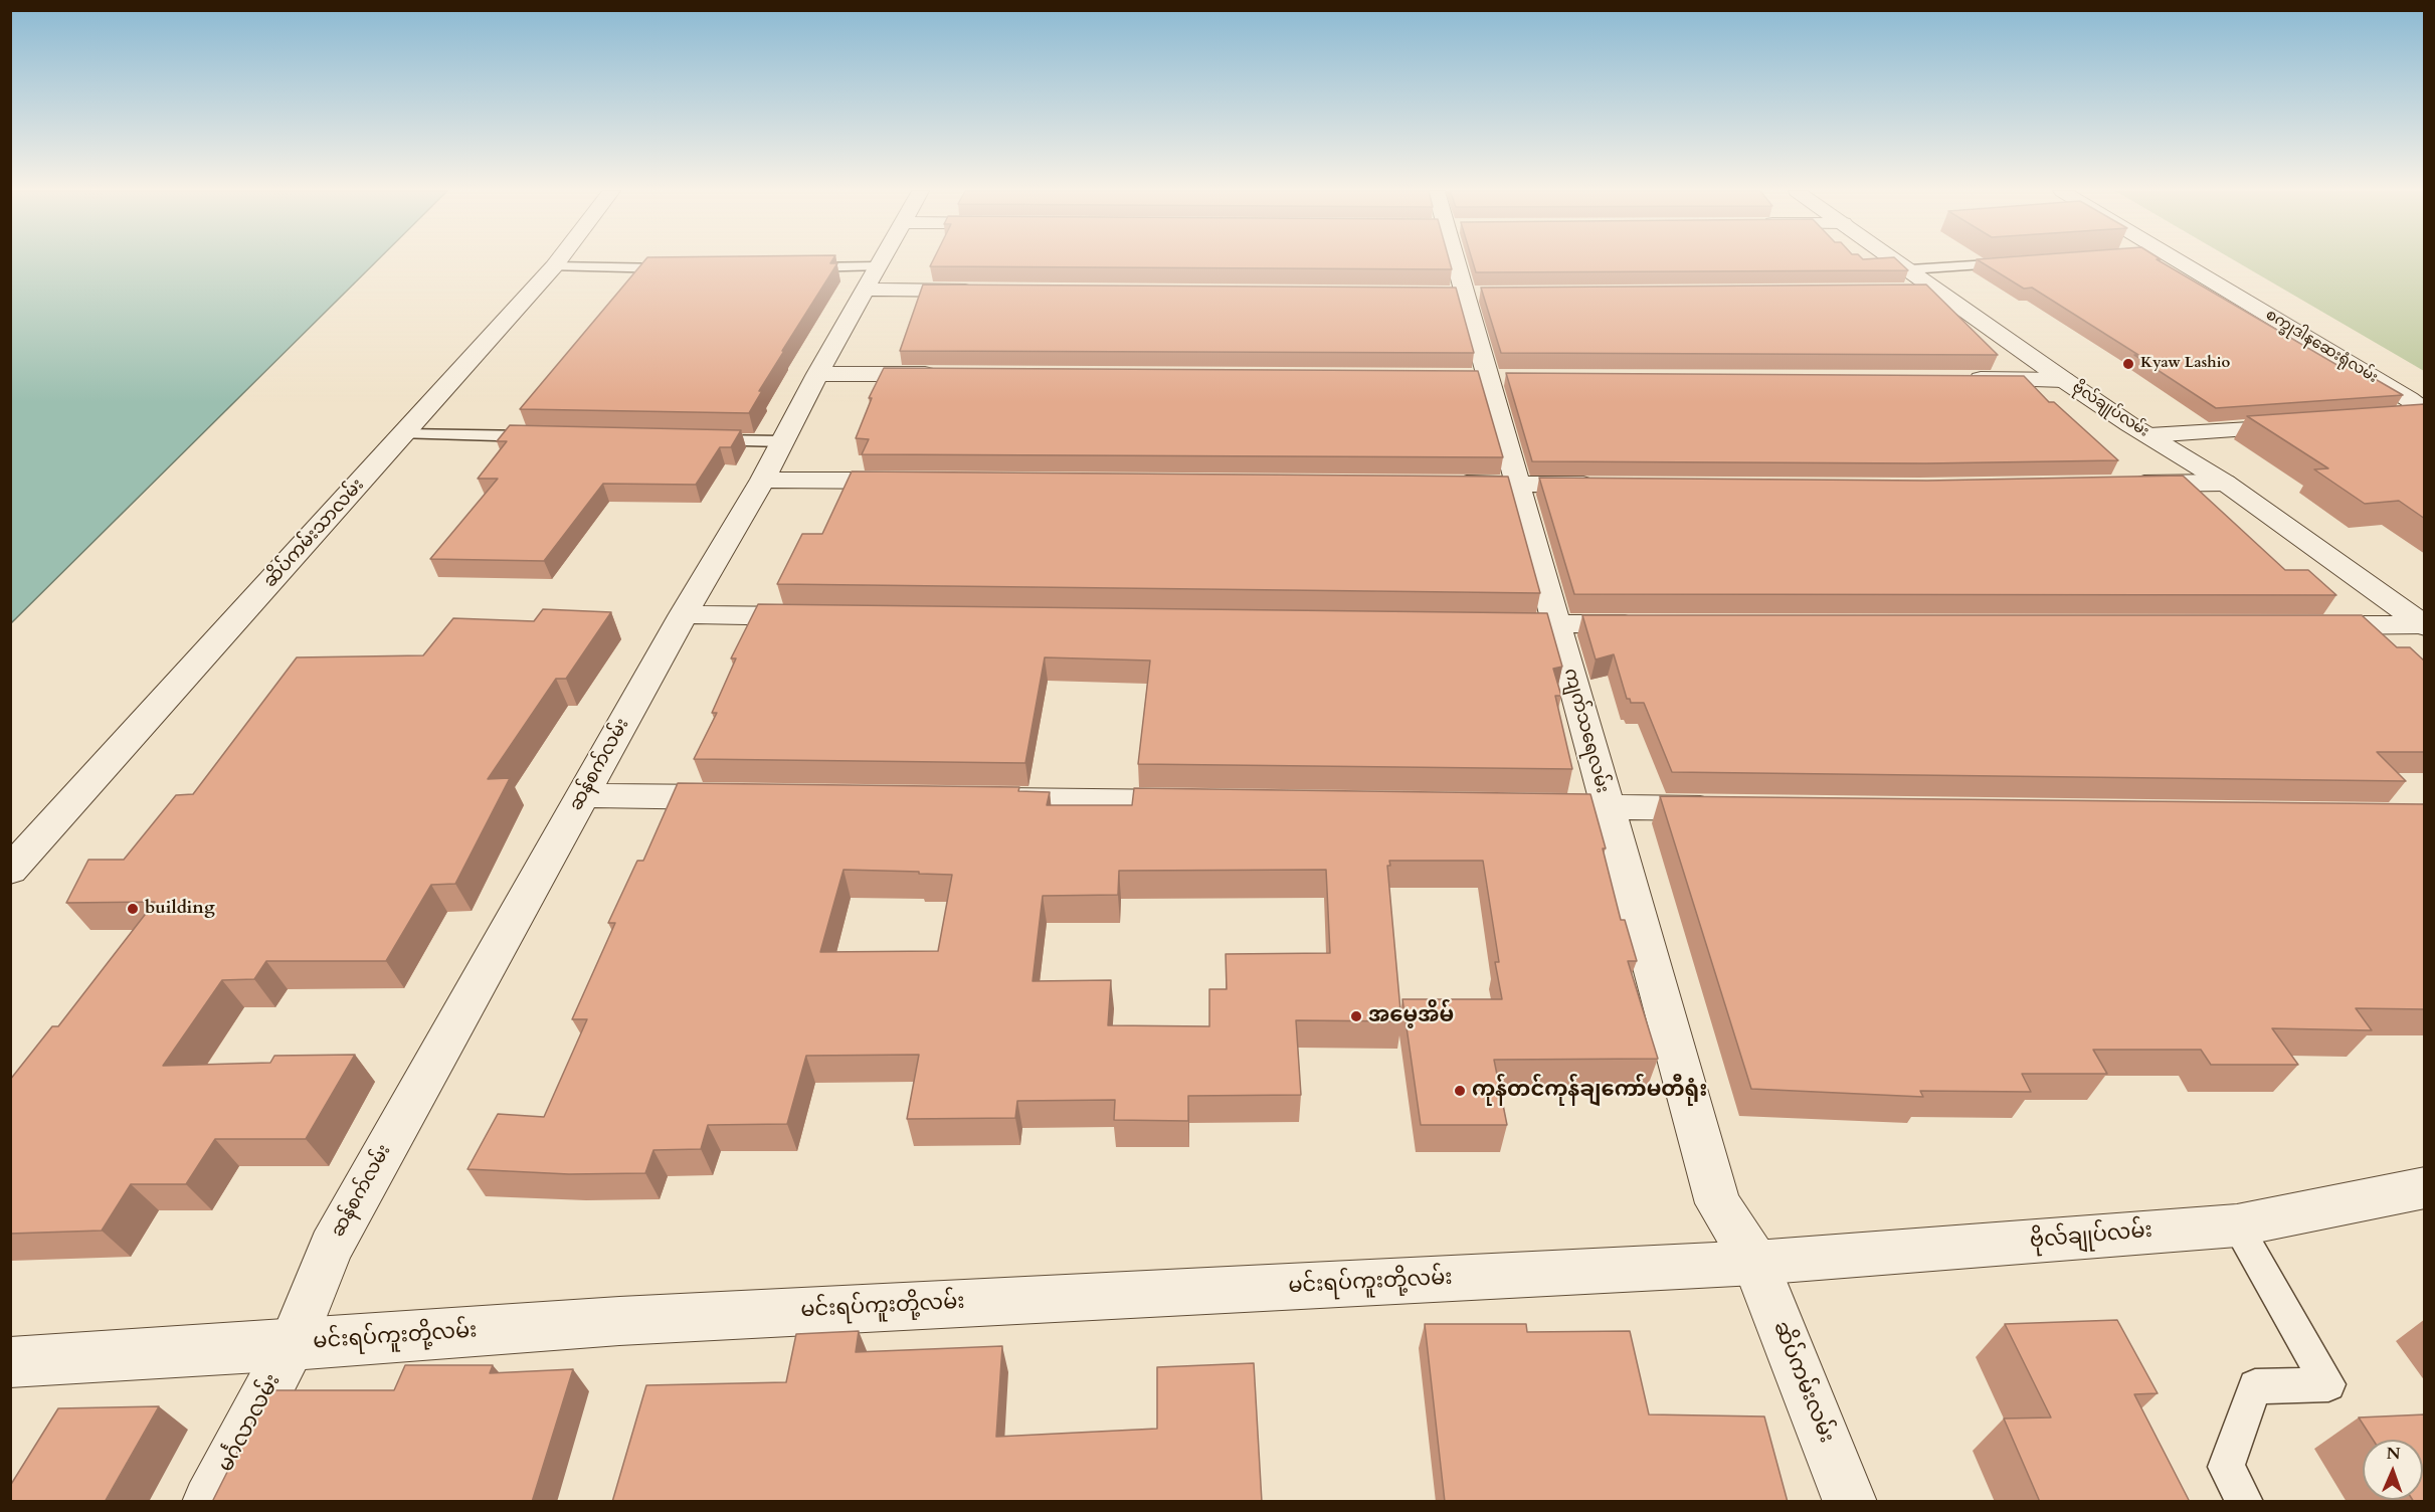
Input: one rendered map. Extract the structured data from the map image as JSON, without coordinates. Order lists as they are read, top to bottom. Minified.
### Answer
{"streets":{"street":["စက္ခုဒါနဆေးရုံလမ်း","ဗိုလ်ချုပ်လမ်း","ဆိပ်ကမ်းသာလမ်း","ကျက်သရေလမ်း","ဆန်စက်လမ်း","မင်းရပ်ကူးတို့လမ်း","ဆိပ်ကမ်းလမ်း","မင်္ဂလာလမ်း"]},"crossings":[["ဗိုလ်ချုပ်လမ်း","ကျက်သရေလမ်း"],["ဗိုလ်ချုပ်လမ်း","မင်းရပ်ကူးတို့လမ်း"],["ဗိုလ်ချုပ်လမ်း","ဆိပ်ကမ်းလမ်း"],["ကျက်သရေလမ်း","မင်းရပ်ကူးတို့လမ်း"],["ကျက်သရေလမ်း","ဆိပ်ကမ်းလမ်း"],["ဆန်စက်လမ်း","မင်းရပ်ကူးတို့လမ်း"],["ဆန်စက်လမ်း","မင်္ဂလာလမ်း"],["မင်းရပ်ကူးတို့လမ်း","ဆိပ်ကမ်းလမ်း"],["မင်းရပ်ကူးတို့လမ်း","မင်္ဂလာလမ်း"]],"places":["Kyaw Lashio","building","အမေ့အိမ်","ကုန်တင်ကုန်ချကော်မတီရုံး"],"north":"top"}
